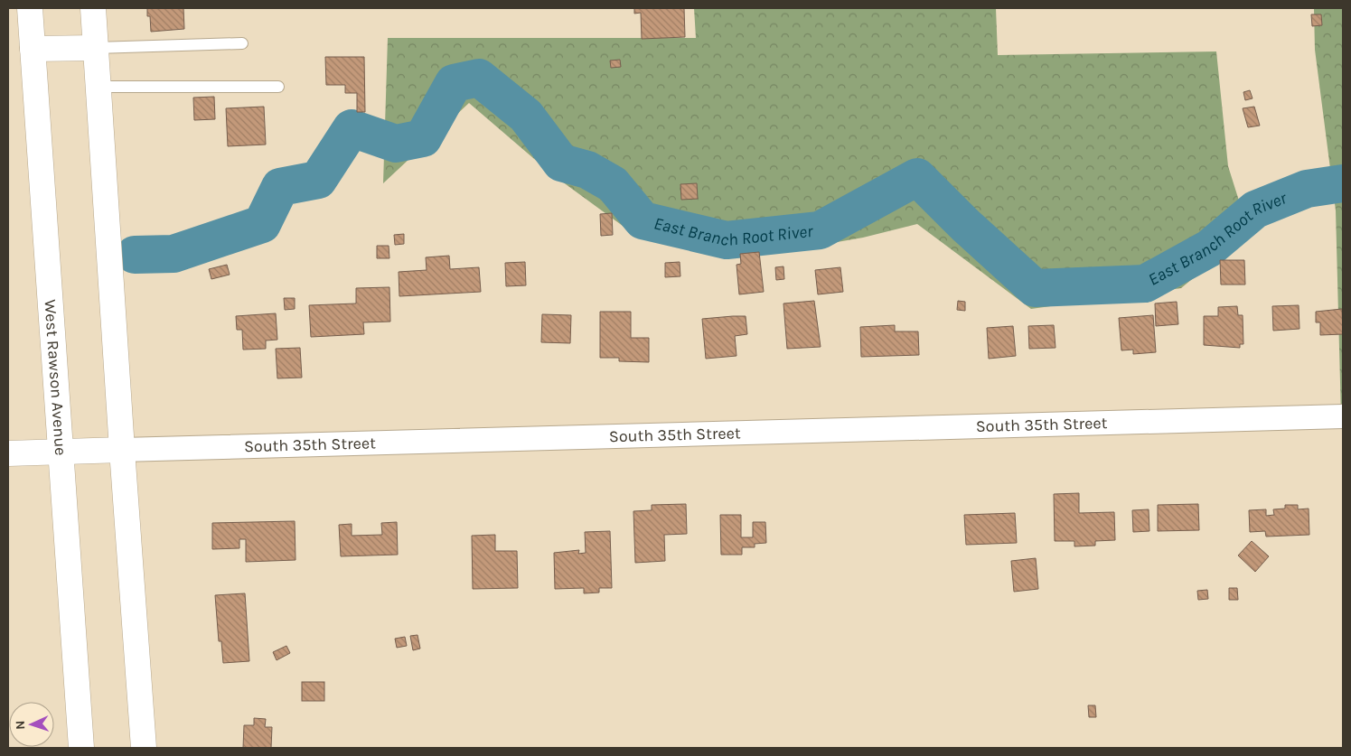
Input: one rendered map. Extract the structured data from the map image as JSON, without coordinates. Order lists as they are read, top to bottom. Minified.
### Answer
{"streets":{"main road":["West Rawson Avenue","South 35th Street"]},"crossings":[["West Rawson Avenue","South 35th Street"]],"water":["East Branch Root River"],"north":"left"}
